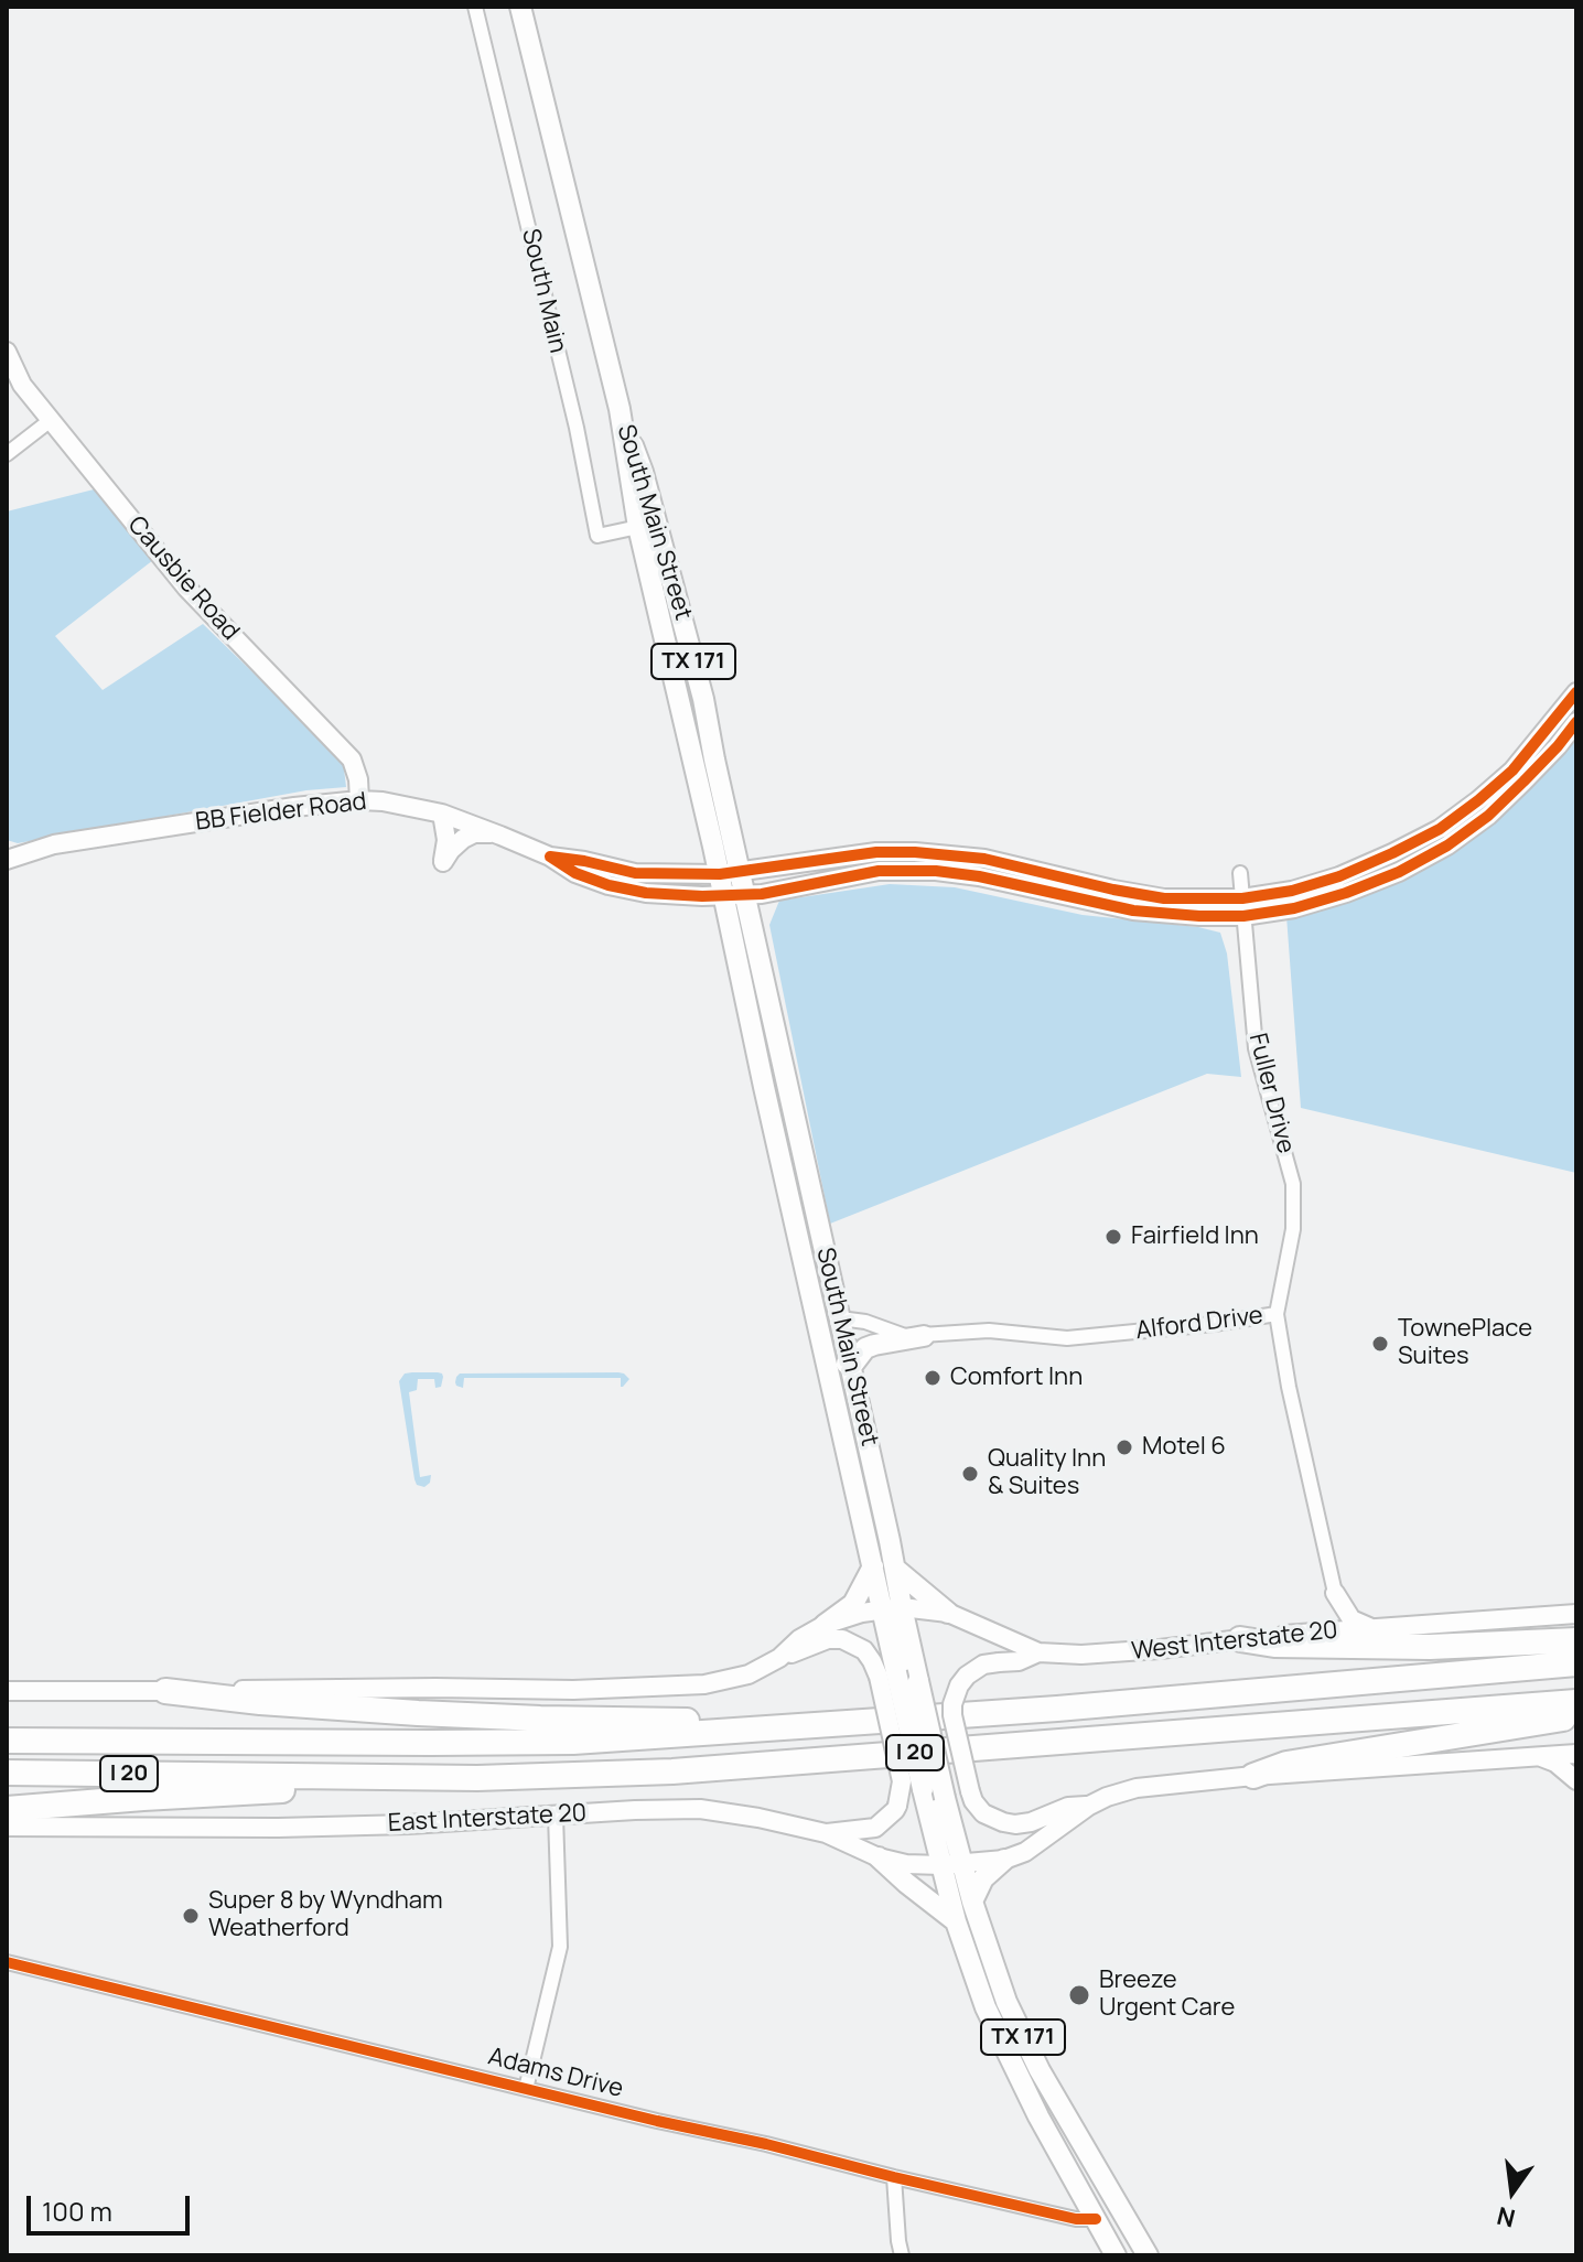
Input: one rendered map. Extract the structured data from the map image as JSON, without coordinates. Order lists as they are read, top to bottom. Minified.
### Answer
{"streets":{"highway":["I 20"],"main road":["South Main Street","Causbie Road","TX 171","BB Fielder Road","West Interstate 20","East Interstate 20"],"street":["South Main","Fuller Drive","Alford Drive","Adams Drive"]},"crossings":[["South Main","South Main Street"],["South Main Street","Alford Drive"],["South Main Street","West Interstate 20"],["South Main Street","East Interstate 20"],["South Main Street","Adams Drive"],["Causbie Road","BB Fielder Road"],["Fuller Drive","Alford Drive"]],"places":["Fairfield Inn","TownePlace Suites","Comfort Inn","Motel 6","Quality Inn & Suites","Super 8 by Wyndham Weatherford","Breeze Urgent Care"],"scale_bar":"100 m","north":"bottom"}
